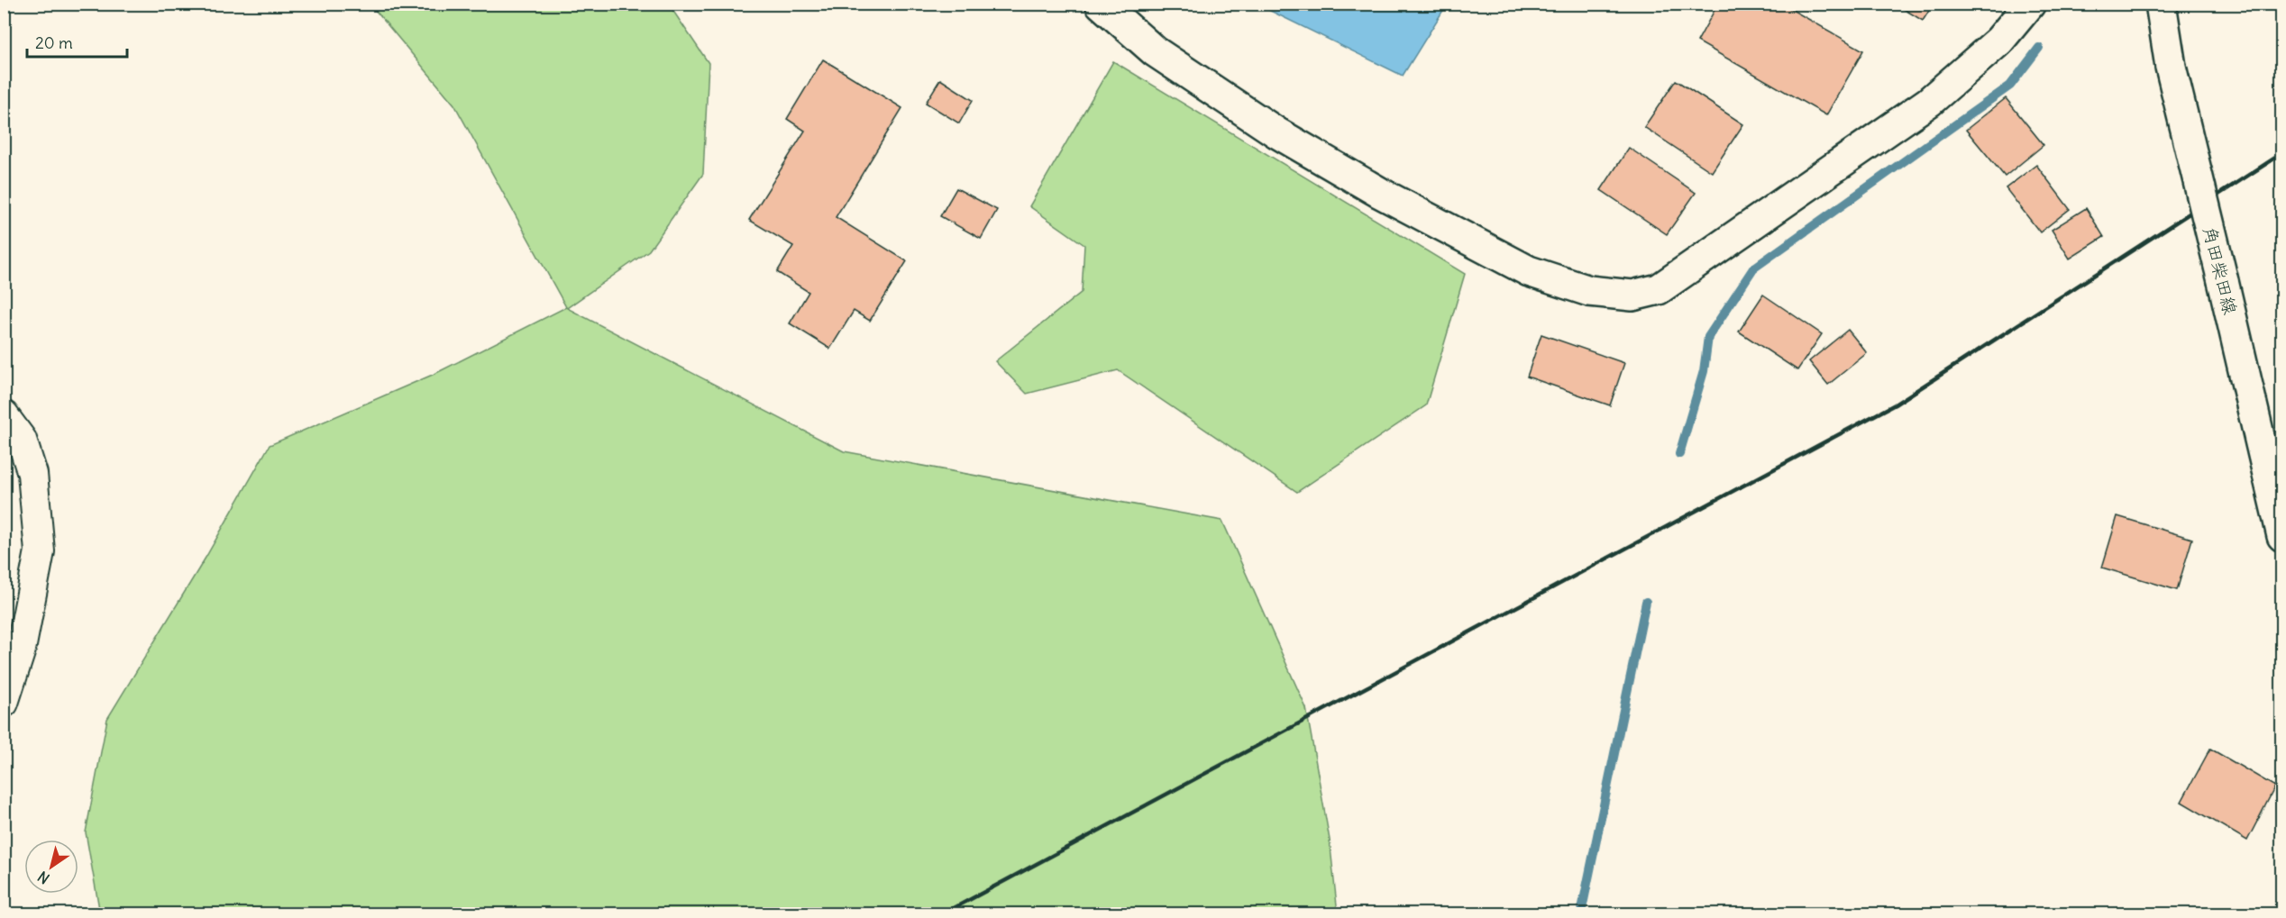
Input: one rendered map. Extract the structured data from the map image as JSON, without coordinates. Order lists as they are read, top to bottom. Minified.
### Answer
{"streets":{"street":["角田柴田線"]},"scale_bar":"20 m","north":"bottom left"}
